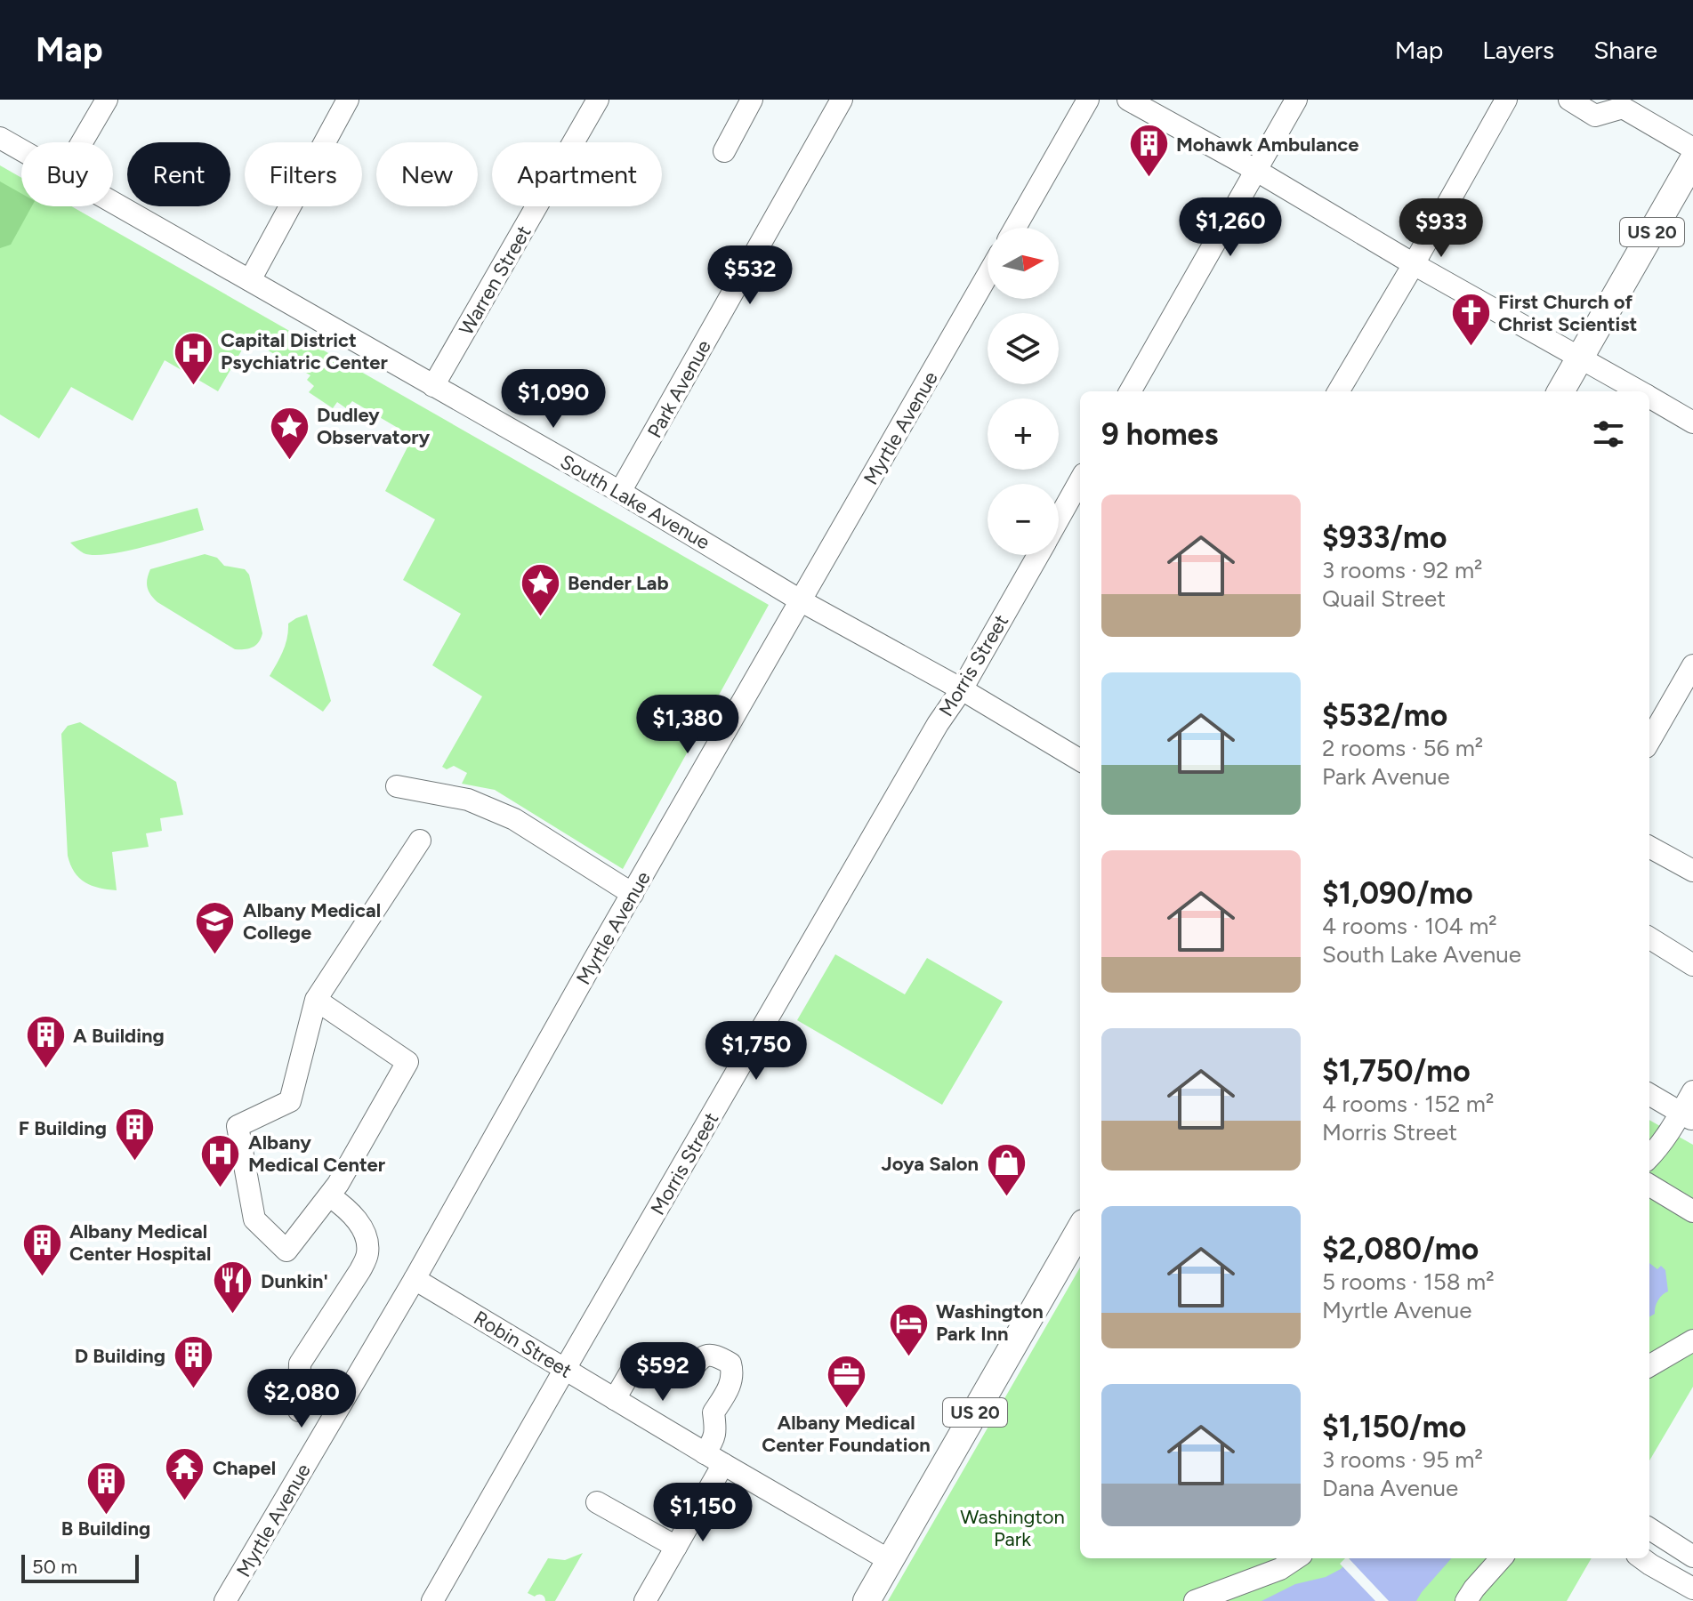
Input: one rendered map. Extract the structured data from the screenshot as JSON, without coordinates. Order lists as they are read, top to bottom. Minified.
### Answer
{"streets":{"main road":["US 20"],"street":["Warren Street","Park Avenue","Myrtle Avenue","South Lake Avenue","Morris Street","Robin Street"]},"crossings":[["US 20","Robin Street"],["Warren Street","South Lake Avenue"],["Park Avenue","South Lake Avenue"],["Myrtle Avenue","South Lake Avenue"],["Myrtle Avenue","Robin Street"],["South Lake Avenue","Morris Street"],["Morris Street","Robin Street"]],"parks":["Washington Park"],"places":{"building":["Mohawk Ambulance","A Building","F Building","Albany Medical Center Hospital","D Building","B Building"],"church":["First Church of Christ Scientist"],"hospital":["Capital District Psychiatric Center","Albany Medical Center"],"place":["Dudley Observatory","Bender Lab"],"school or university":["Albany Medical College"],"shop":["Joya Salon"],"restaurant":["Dunkin'"],"hotel":["Washington Park Inn"],"office":["Albany Medical Center Foundation"],"temple":["Chapel"]},"scale_bar":"50 m","north":"right","page":{"header":"Map","nav":["Map","Layers","Share"],"chip":["Buy","Rent","Filters","New","Apartment"],"price":["$1,260","$933","$532","$1,090","$1,380","$1,750","$592","$2,080","$1,150"],"map_buttons":["+","−"],"heading":"9 homes","list":[{"name":"$933/mo","note":"3 rooms · 92 m² · Quail Street"},{"name":"$532/mo","note":"2 rooms · 56 m² · Park Avenue"},{"name":"$1,090/mo","note":"4 rooms · 104 m² · South Lake Avenue"},{"name":"$1,750/mo","note":"4 rooms · 152 m² · Morris Street"},{"name":"$2,080/mo","note":"5 rooms · 158 m² · Myrtle Avenue"},{"name":"$1,150/mo","note":"3 rooms · 95 m² · Dana Avenue"}],"scale":"50 m"}}
